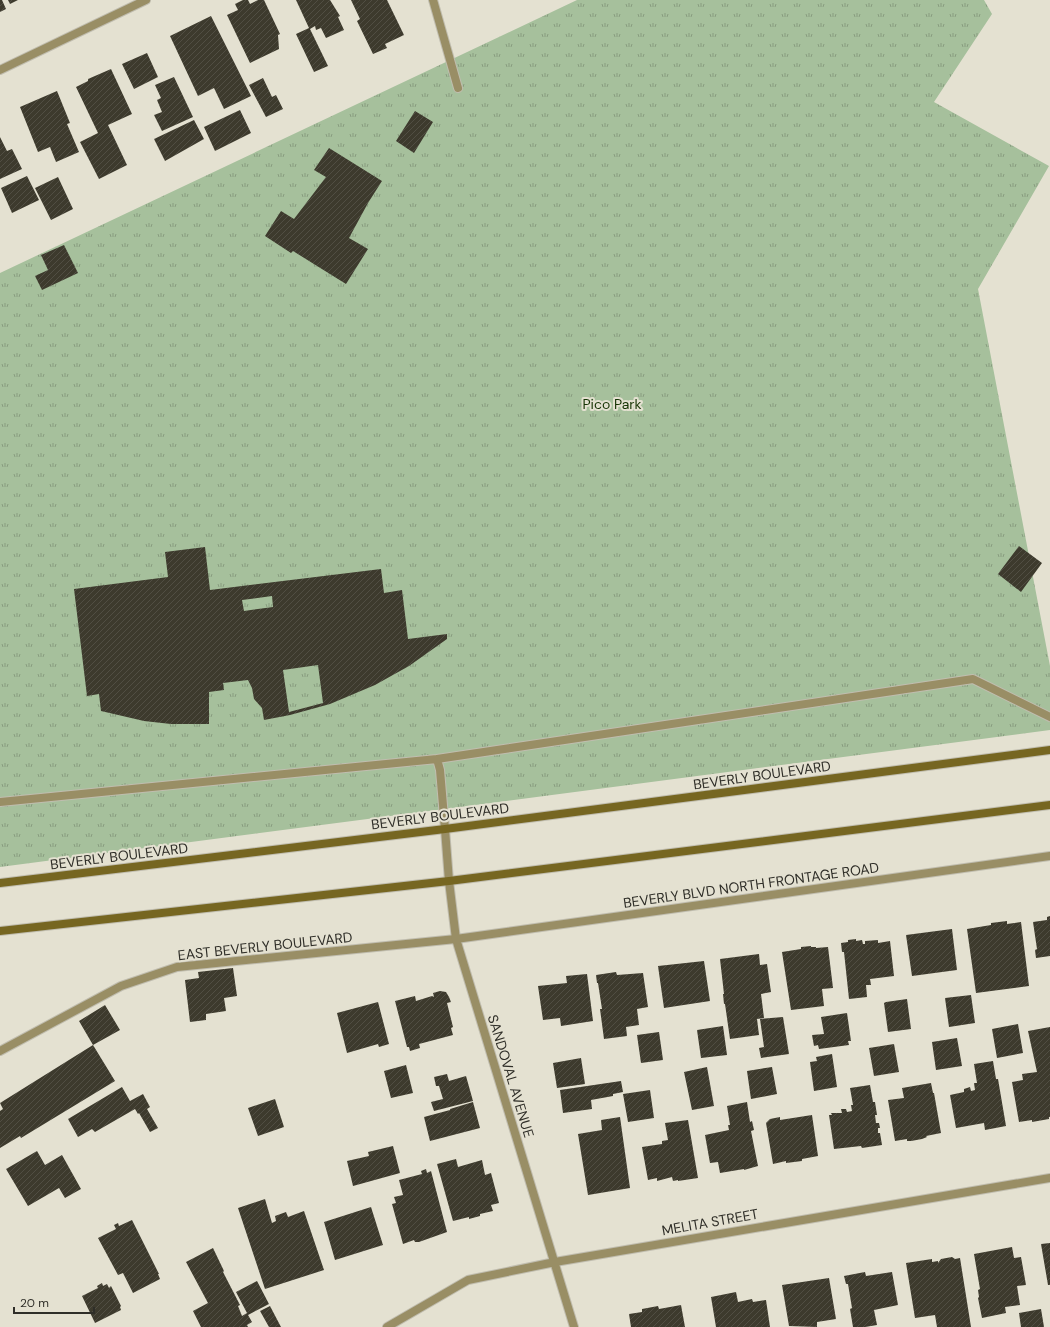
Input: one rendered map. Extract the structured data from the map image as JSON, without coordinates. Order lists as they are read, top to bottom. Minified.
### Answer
{"streets":{"main road":["BEVERLY BOULEVARD"],"street":["BEVERLY BLVD NORTH FRONTAGE ROAD","EAST BEVERLY BOULEVARD","SANDOVAL AVENUE","MELITA STREET"]},"crossings":[["BEVERLY BOULEVARD","SANDOVAL AVENUE"],["BEVERLY BLVD NORTH FRONTAGE ROAD","EAST BEVERLY BOULEVARD"],["BEVERLY BLVD NORTH FRONTAGE ROAD","SANDOVAL AVENUE"],["EAST BEVERLY BOULEVARD","SANDOVAL AVENUE"],["SANDOVAL AVENUE","MELITA STREET"]],"parks":["Pico Park"],"scale_bar":"20 m"}
